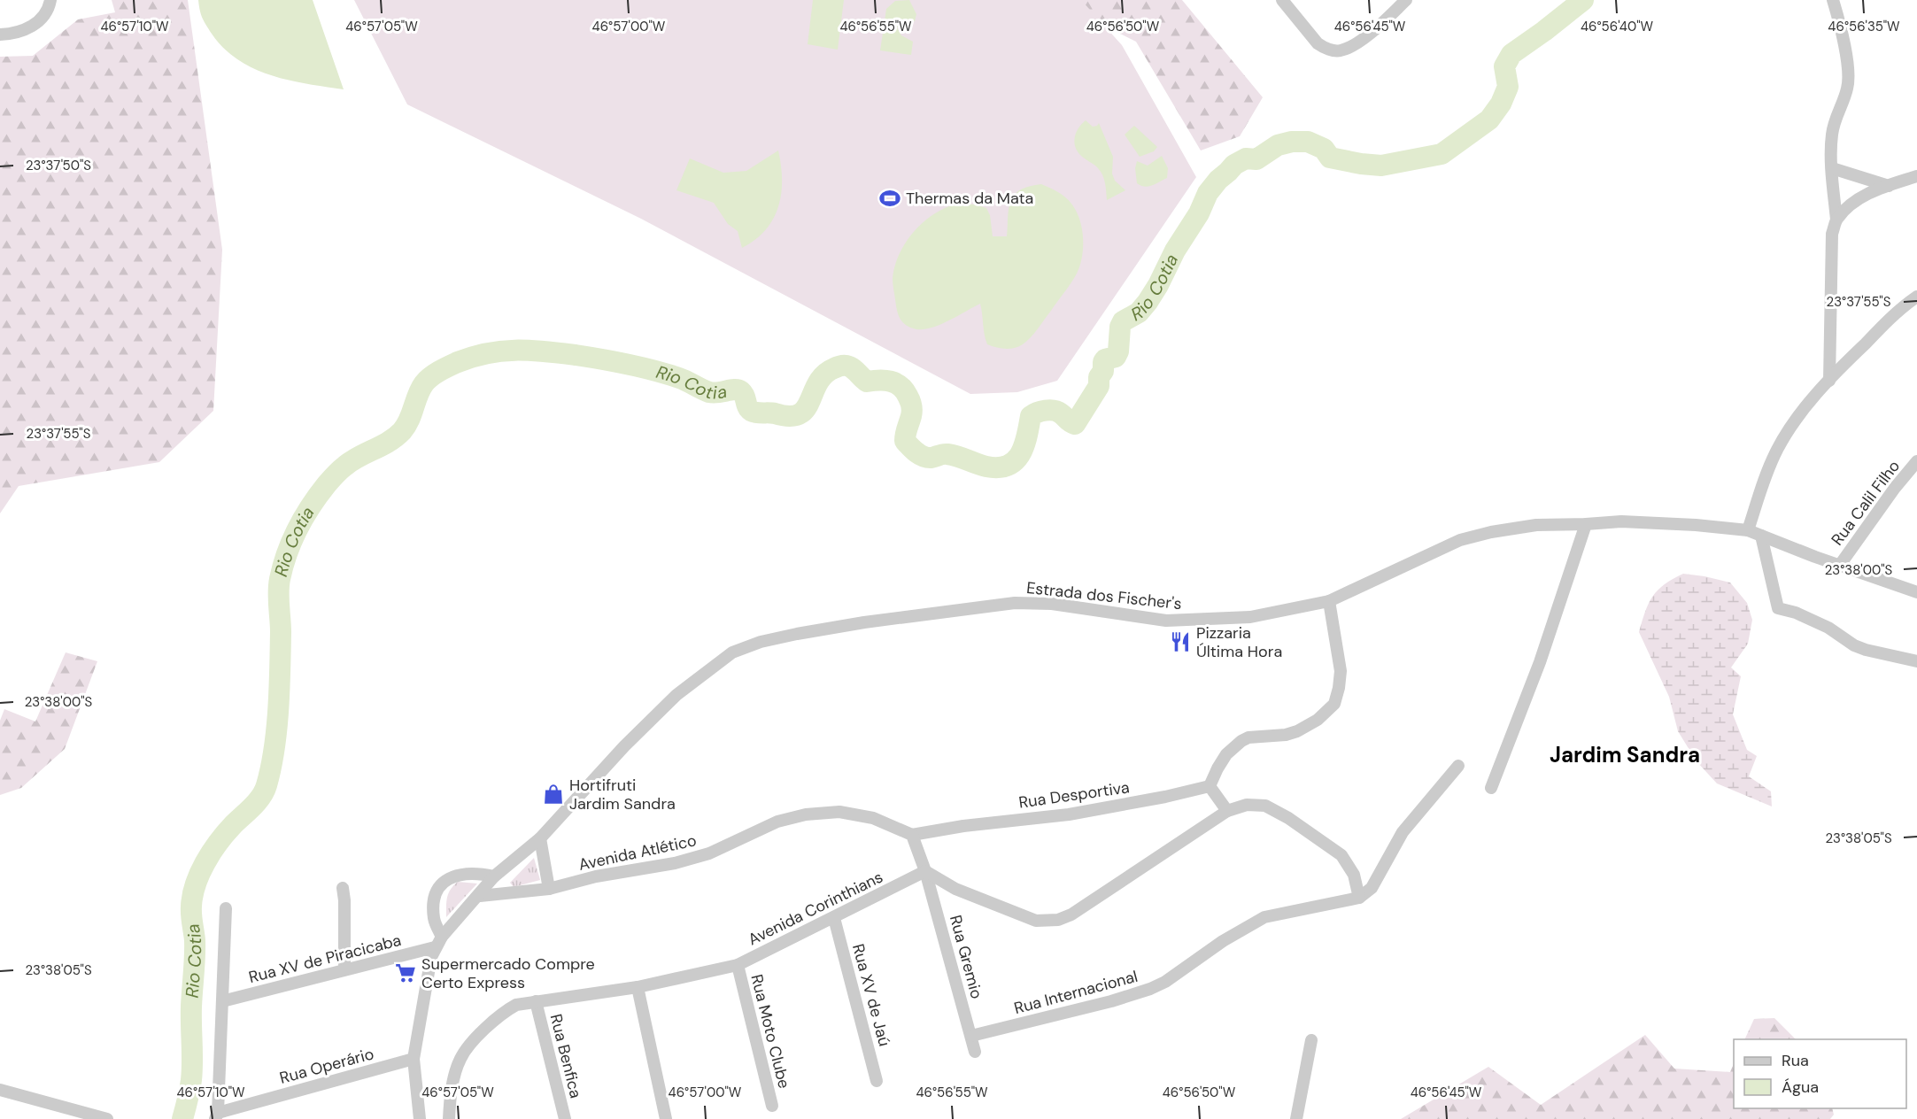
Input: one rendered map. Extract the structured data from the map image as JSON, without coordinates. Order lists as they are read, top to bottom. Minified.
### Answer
{"streets":{"street":["Rua Calil Filho","Estrada dos Fischer's","Rua Desportiva","Avenida Atlético","Avenida Corinthians","Rua Gremio","Rua XV de Piracicaba","Rua Internacional","Rua XV de Jaú","Rua Moto Clube","Rua Benfica","Rua Operário"]},"crossings":[["Rua Calil Filho","Estrada dos Fischer's"],["Estrada dos Fischer's","Avenida Atlético"],["Estrada dos Fischer's","Rua XV de Piracicaba"],["Estrada dos Fischer's","Rua Operário"],["Rua Desportiva","Avenida Atlético"],["Avenida Corinthians","Rua Gremio"],["Avenida Corinthians","Rua XV de Jaú"],["Avenida Corinthians","Rua Moto Clube"],["Avenida Corinthians","Rua Benfica"],["Rua Gremio","Rua Internacional"]],"districts":["Jardim Sandra"],"water":["Rio Cotia"],"places":{"sports":["Thermas da Mata"],"restaurant":["Pizzaria Última Hora"],"shop":["Hortifruti Jardim Sandra"],"supermarket":["Supermercado Compre Certo Express"]},"legend":["Rua","Água"],"coordinates":["46°57'10\"W","46°57'05\"W","46°57'00\"W","46°56'55\"W","46°56'50\"W","46°56'45\"W","46°56'40\"W","46°56'35\"W","23°37'50\"S","23°37'55\"S","23°38'00\"S","23°38'05\"S"]}
